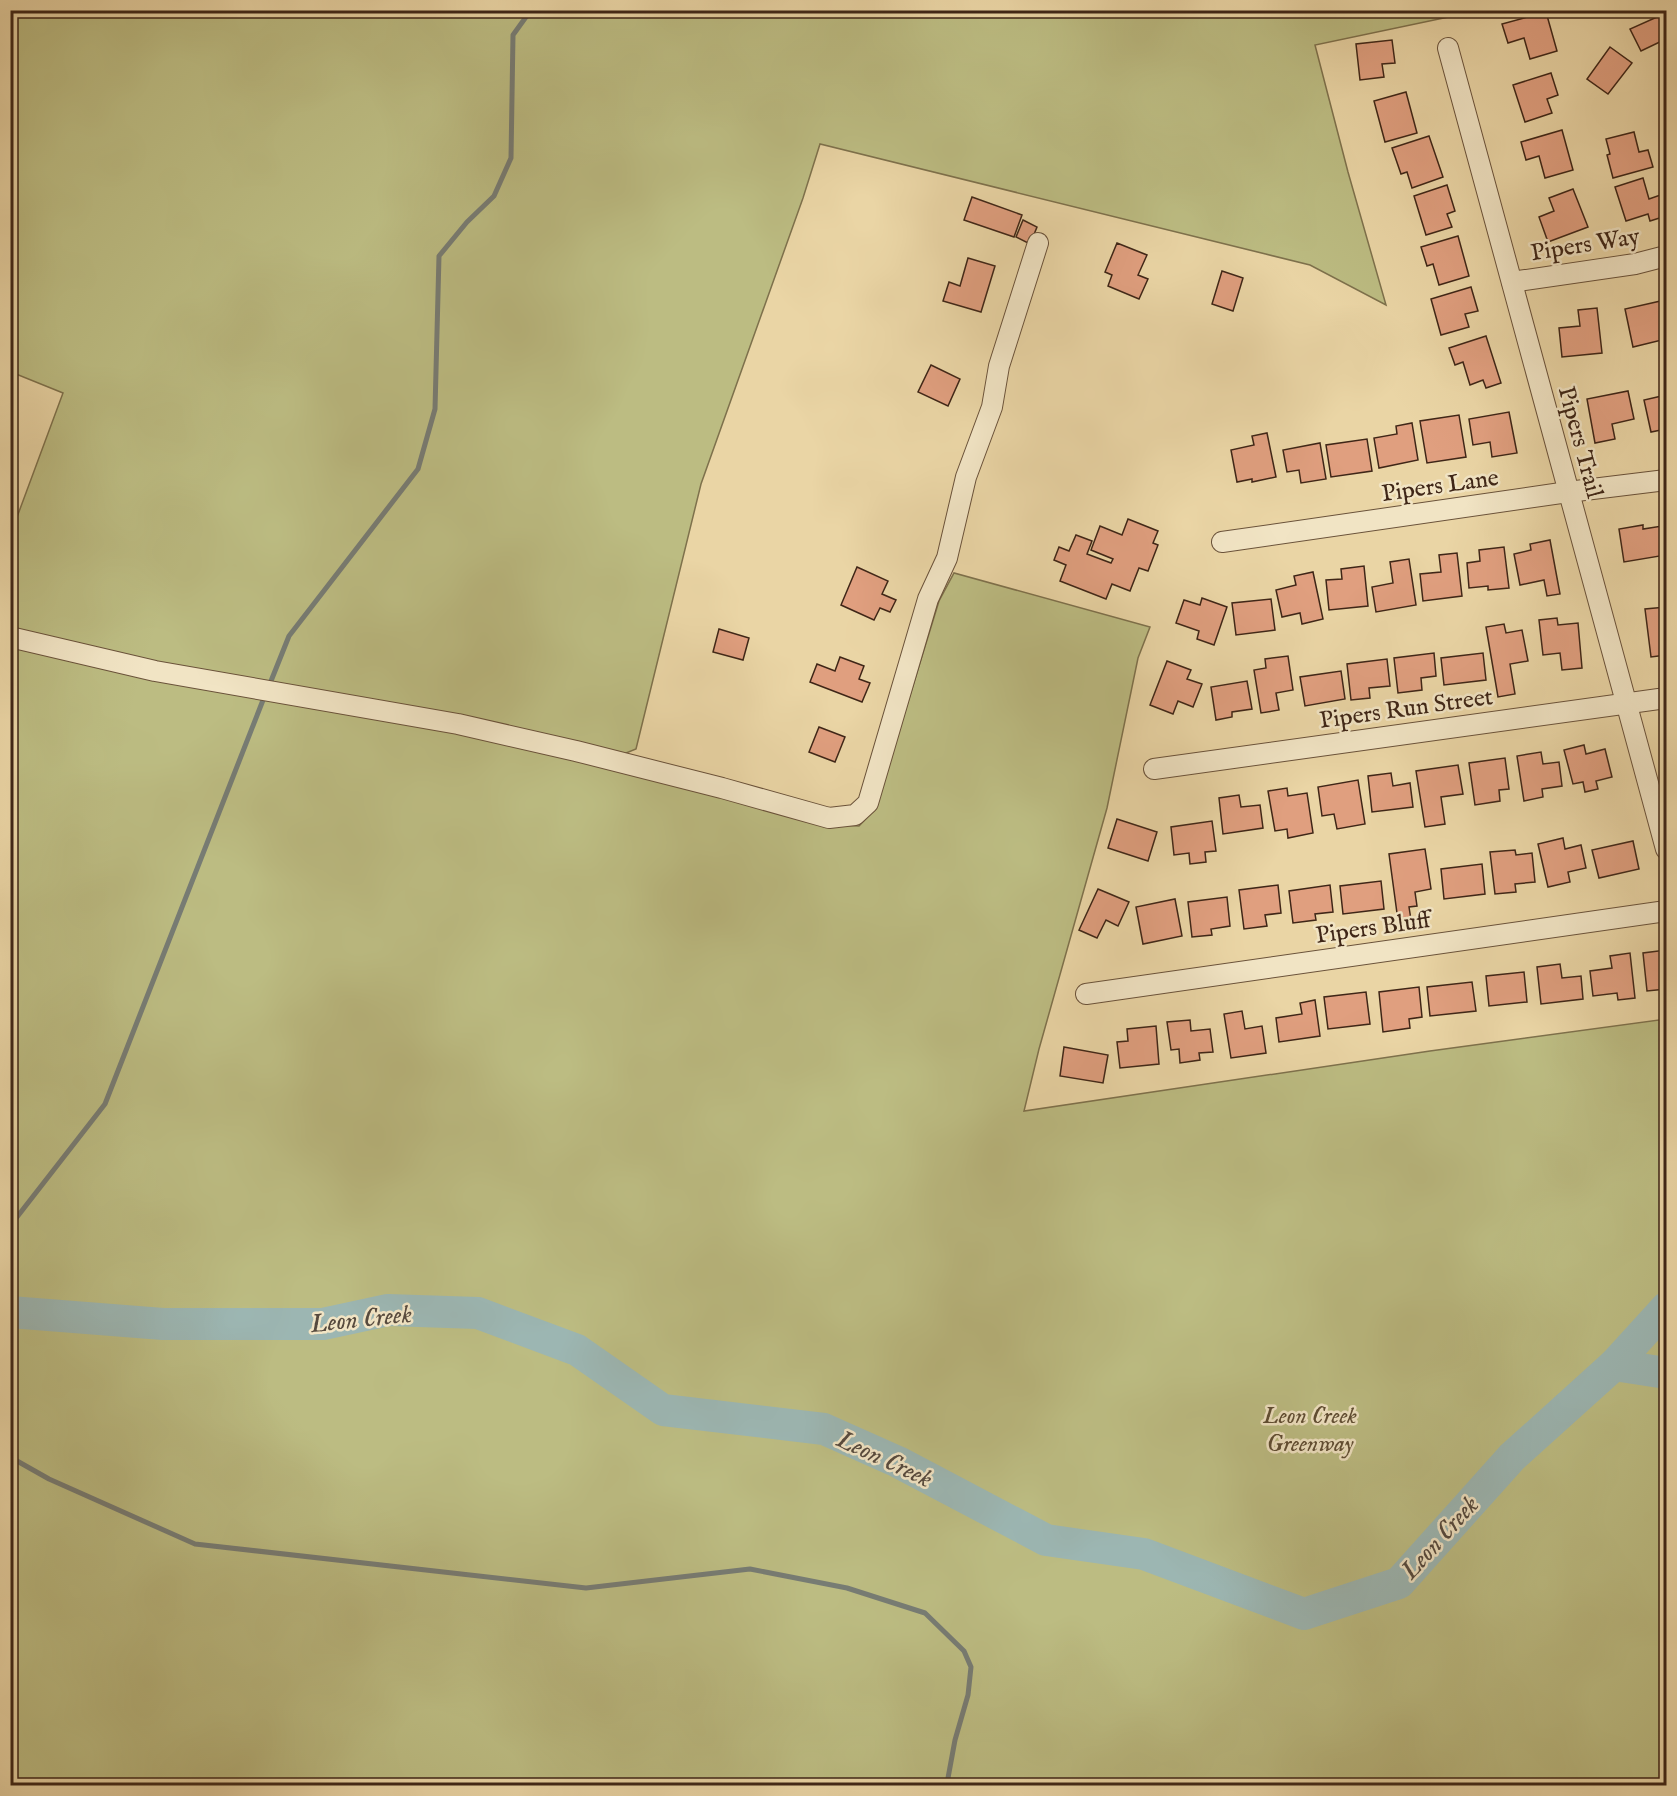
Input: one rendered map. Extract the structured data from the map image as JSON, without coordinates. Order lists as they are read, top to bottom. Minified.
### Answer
{"streets":{"street":["Pipers Way","Pipers Trail","Pipers Lane","Pipers Run Street","Pipers Bluff"]},"crossings":[["Pipers Way","Pipers Trail"],["Pipers Trail","Pipers Lane"],["Pipers Trail","Pipers Run Street"]],"water":["Leon Creek"],"parks":["Leon Creek Greenway"]}
